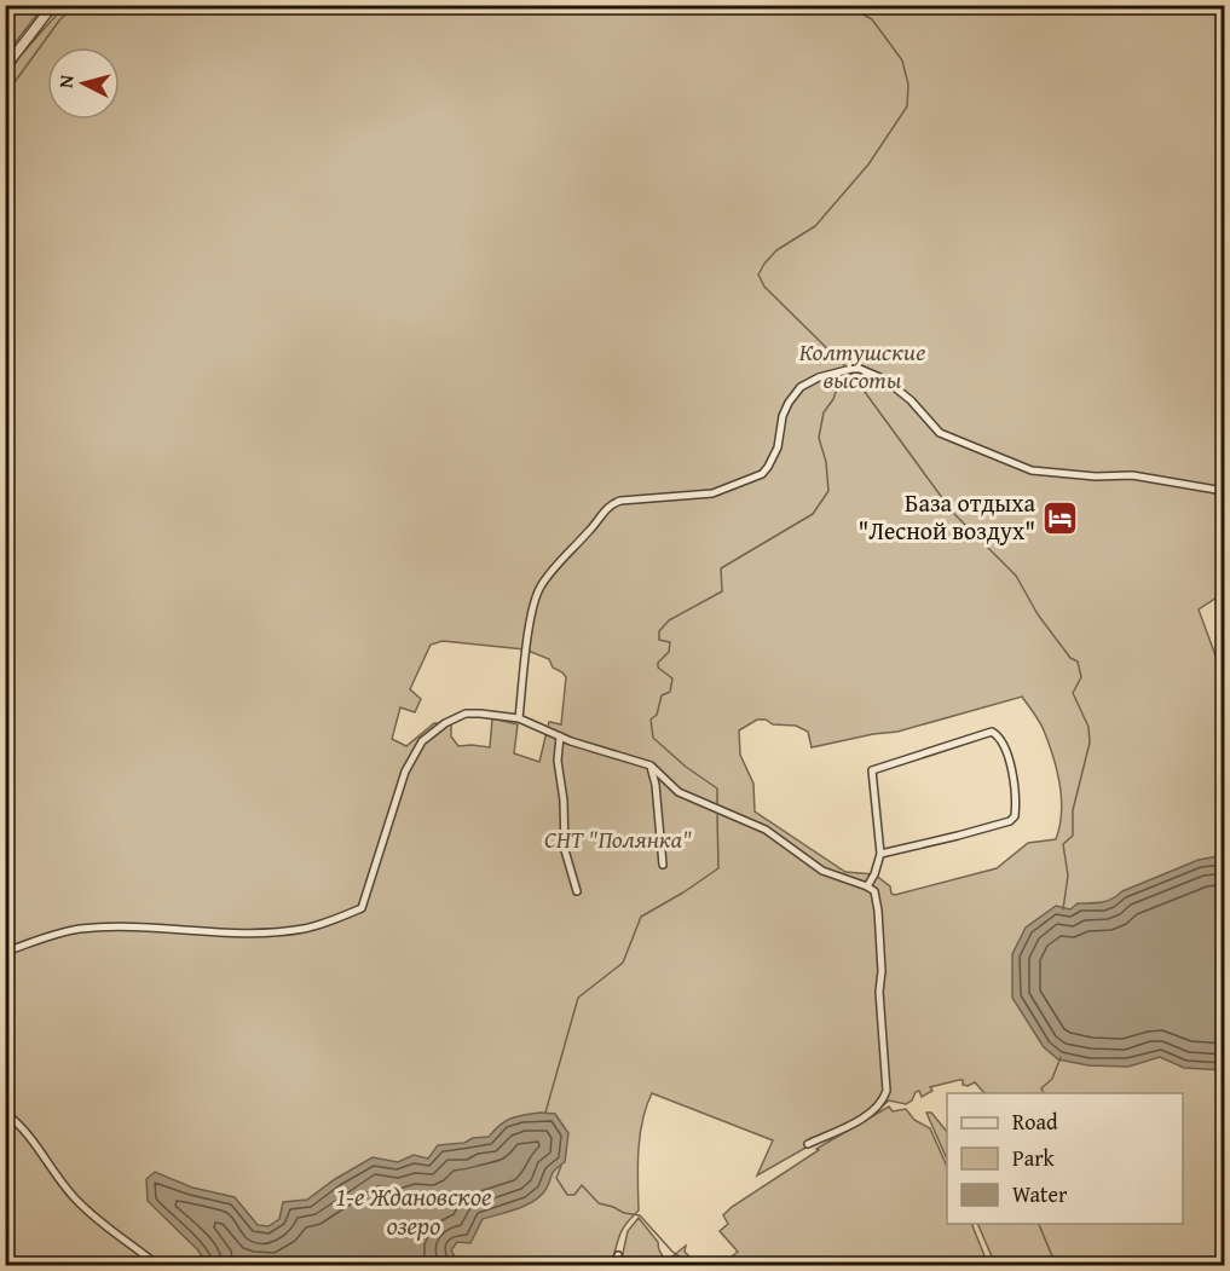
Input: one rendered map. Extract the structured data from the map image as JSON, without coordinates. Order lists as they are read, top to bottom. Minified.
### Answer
{"water":["1-е Ждановское озеро"],"parks":["Колтушские высоты","СНТ \"Полянка\""],"places":{"hotel":["База отдыха \"Лесной воздух\""]},"legend":["Road","Park","Water"],"north":"left"}
